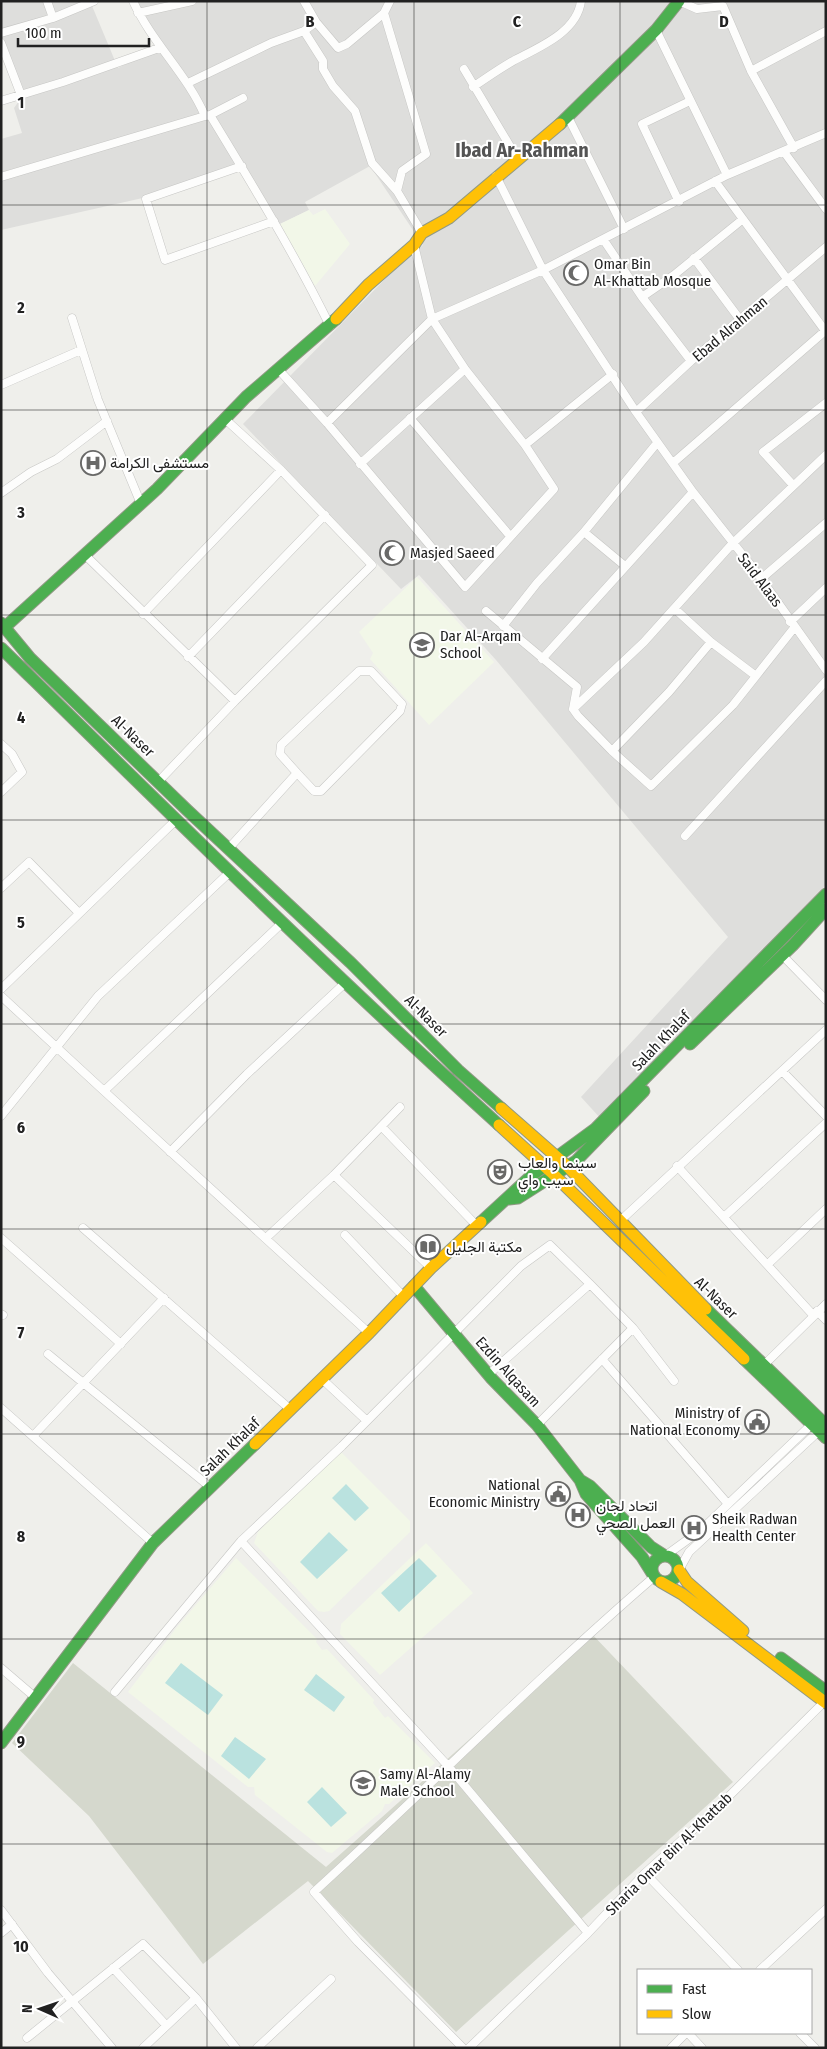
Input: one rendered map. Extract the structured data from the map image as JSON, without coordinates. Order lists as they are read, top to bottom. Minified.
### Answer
{"streets":{"main road":["Al-Naser","Salah Khalaf","Ezdin Alqasam"],"street":["Ebad Alrahman","Said Alaas","Sharia Omar Bin Al-Khattab"]},"crossings":[["Ebad Alrahman","Said Alaas"],["Al-Naser","Salah Khalaf"],["Salah Khalaf","Ezdin Alqasam"],["Ezdin Alqasam","Sharia Omar Bin Al-Khattab"]],"districts":["Ibad Ar-Rahman"],"places":{"mosque":["Omar Bin Al-Khattab Mosque","Masjed Saeed"],"hospital":["مستشفى الكرامة","اتحاد لجان العمل الصحي","Sheik Radwan Health Center"],"school or university":["Dar Al-Arqam School","Samy Al-Alamy Male School"],"theatre":["سينما والعاب سيب واي"],"library":["مكتبة الجليل"],"public building":["Ministry of National Economy","National Economic Ministry"]},"legend":["Fast","Slow"],"scale_bar":"100 m","north":"left","grid":{"columns":["B","C","D"],"rows":["1","2","3","4","5","6","7","8","9","10"]}}
